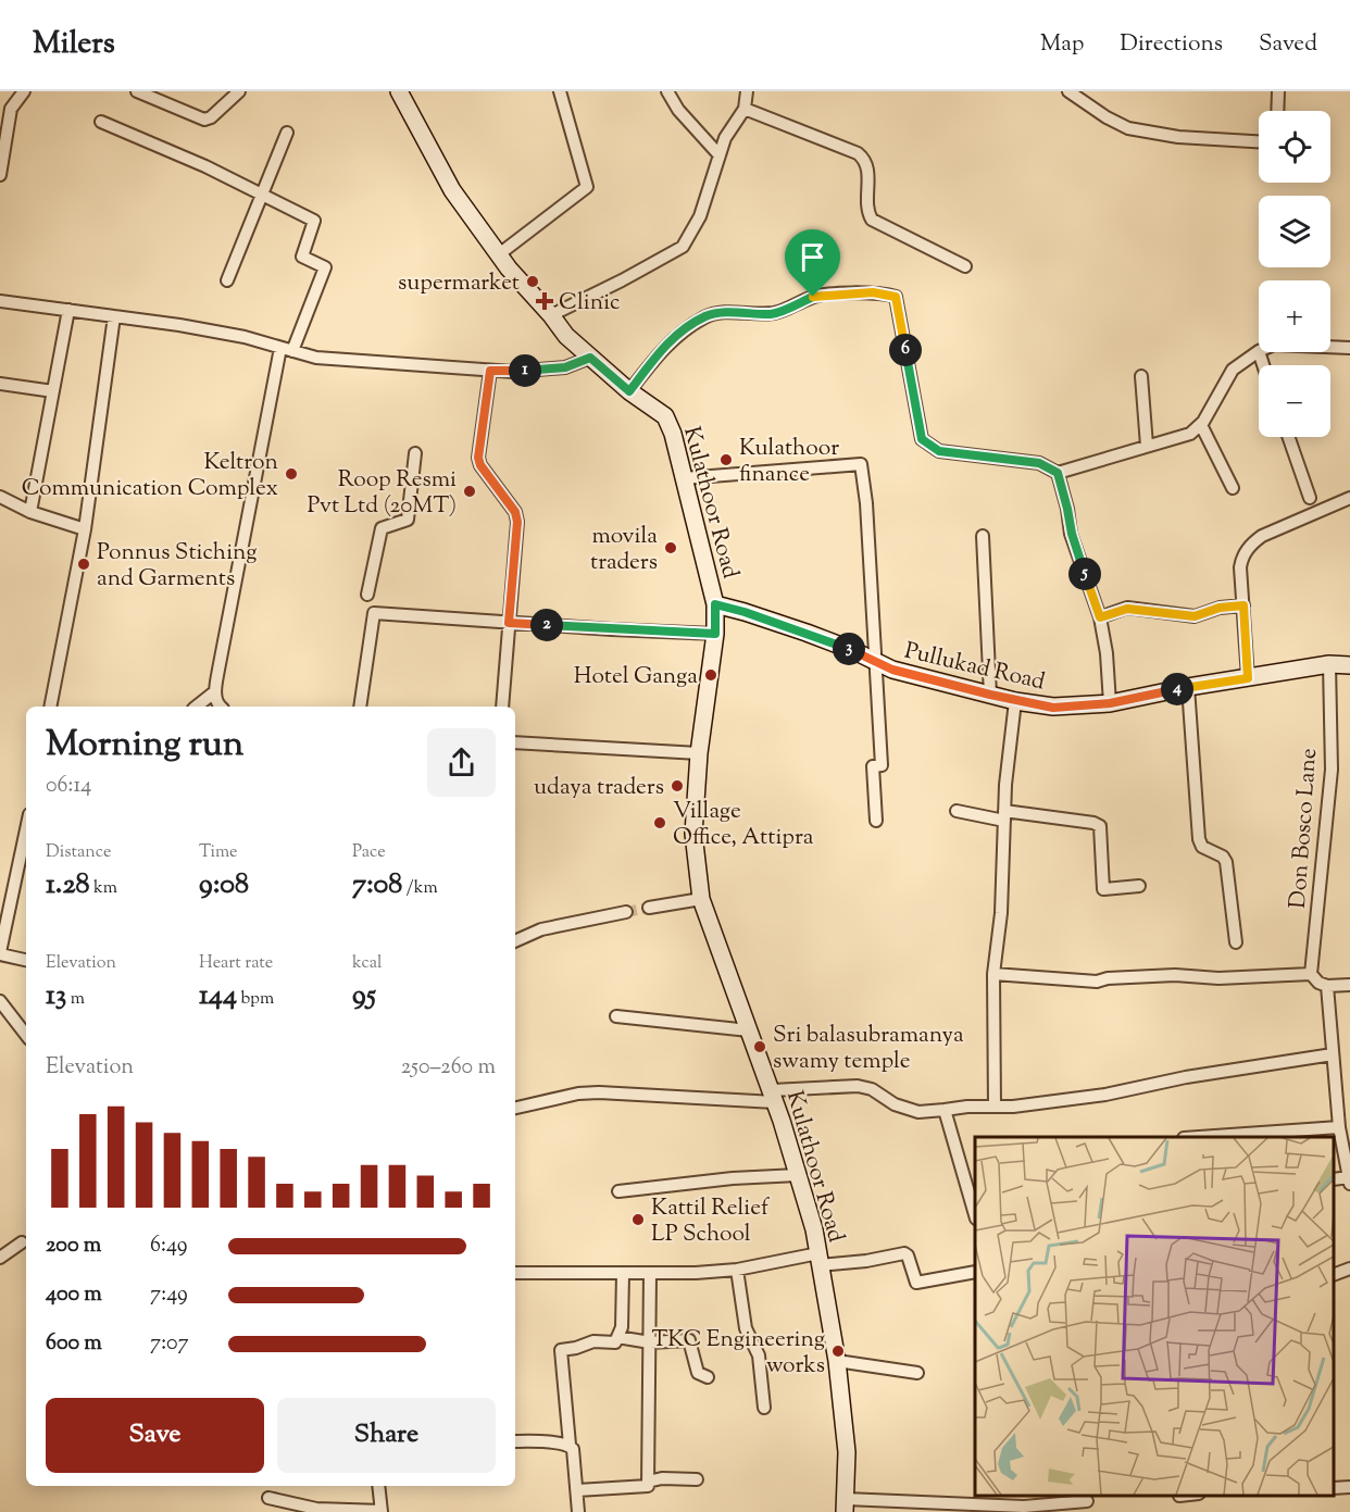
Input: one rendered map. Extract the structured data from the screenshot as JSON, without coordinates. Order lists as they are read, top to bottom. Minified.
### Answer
{"streets":{"main road":["Kulathoor Road","Pullukad Road"],"street":["Don Bosco Lane"]},"crossings":[["Kulathoor Road","Pullukad Road"],["Pullukad Road","Don Bosco Lane"]],"places":{"other":["supermarket","Kulathoor finance","Keltron Communication Complex","Roop Resmi Pvt Ltd (20MT)","movila traders","Ponnus Stiching and Garments","Hotel Ganga","udaya traders","Village Office, Attipra","Sri balasubramanya swamy temple","Kattil Relief LP School","TKC Engineering works"],"health":["Clinic"]},"page":{"header":"Milers","nav":["Map","Directions","Saved"],"map_buttons":["+","−"],"pins":["6","1","5","2","3","4"],"heading":["Morning run","06:14"],"stats":[["Distance","1.28 km"],["Time","9:08"],["Pace","7:08 /km"],["Elevation","13 m"],["Heart rate","144 bpm"],["kcal","95"]],"chart":["Elevation","250–260 m"],"list":[{"name":"200 m","note":"6:49"},{"name":"400 m","note":"7:49"},{"name":"600 m","note":"7:07"}],"buttons":["Save","Share"]}}
